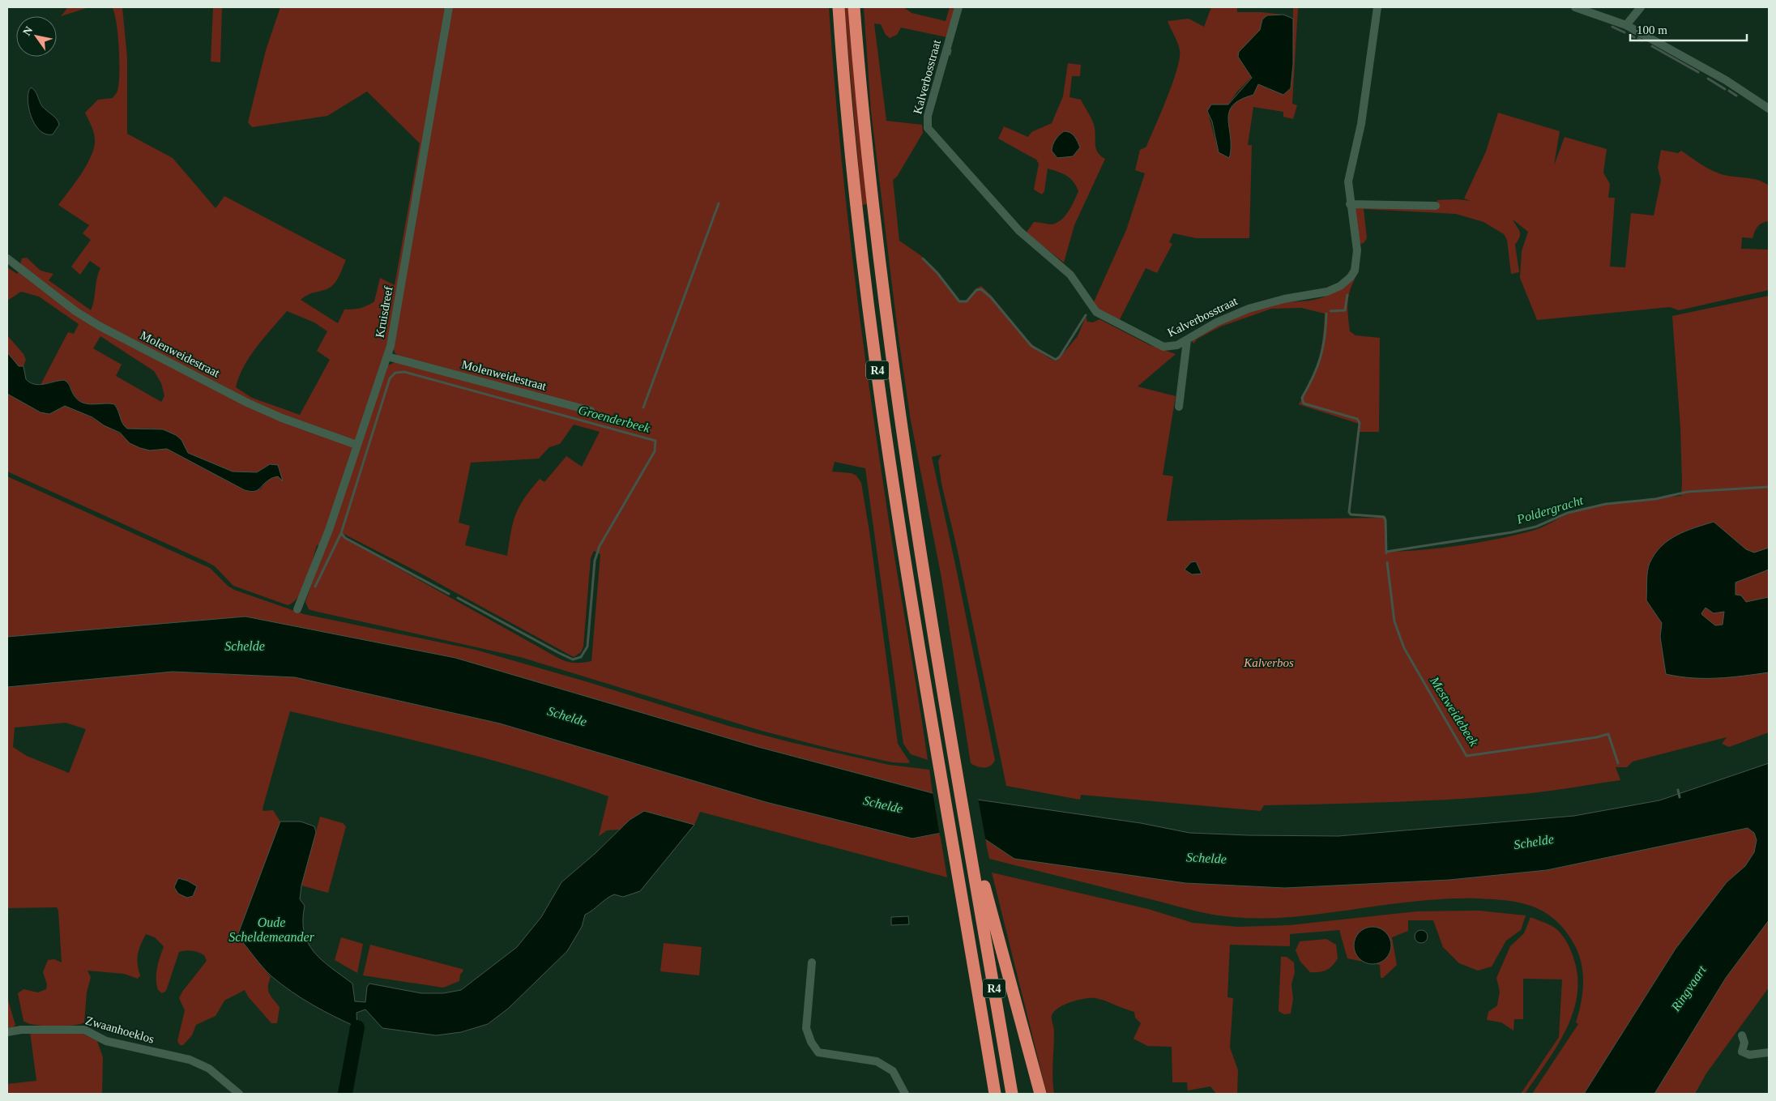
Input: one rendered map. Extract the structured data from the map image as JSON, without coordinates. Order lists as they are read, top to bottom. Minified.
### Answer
{"streets":{"highway":["R4"],"street":["Kalverbosstraat","Kruisdreef","Molenweidestraat","Zwaanhoeklos"]},"crossings":[["Kruisdreef","Molenweidestraat"]],"water":["Groenderbeek","Poldergracht","Schelde","Mestweidebeek","Oude Scheldemeander","Ringvaart"],"parks":["Kalverbos"],"scale_bar":"100 m","north":"top left"}
